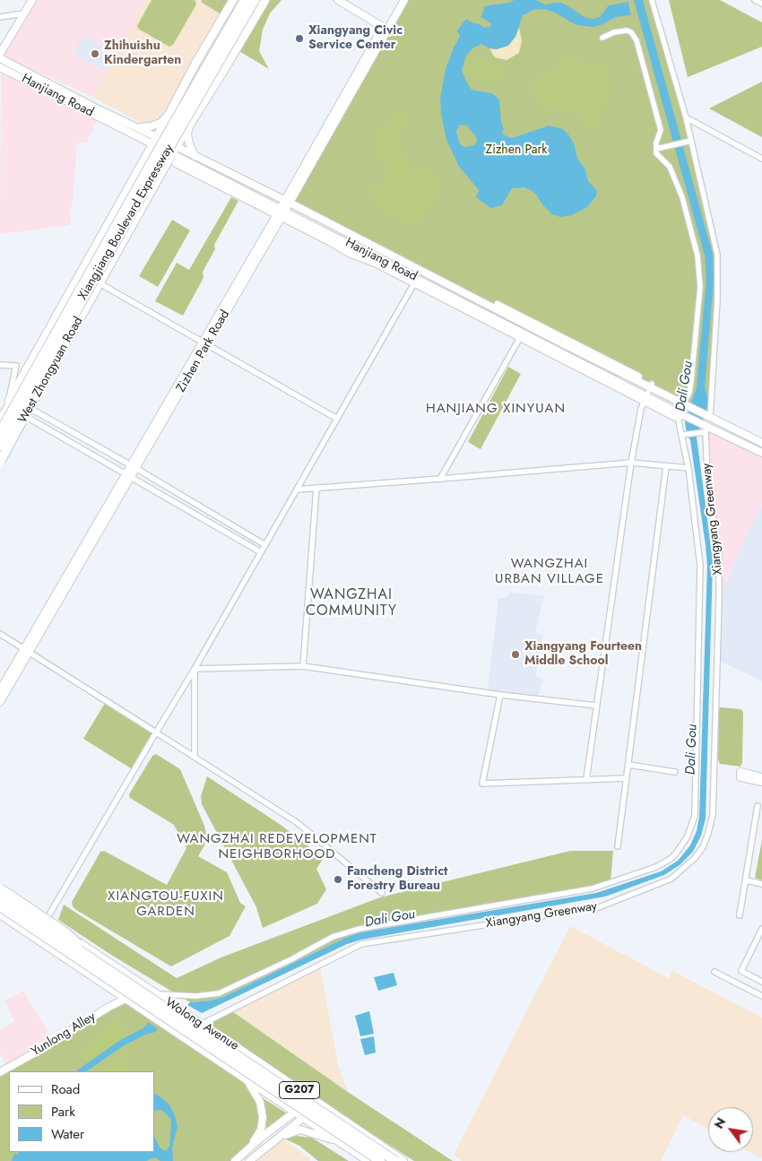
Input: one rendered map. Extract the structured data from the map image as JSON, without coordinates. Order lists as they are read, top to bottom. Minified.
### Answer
{"streets":{"highway":["Xiangjiang Boulevard Expressway","Wolong Avenue","G207"],"main road":["West Zhongyuan Road"],"street":["Hanjiang Road","Zizhen Park Road","Xiangyang Greenway","Yunlong Alley"]},"crossings":[["Hanjiang Road","Zizhen Park Road"],["Hanjiang Road","West Zhongyuan Road"],["Hanjiang Road","Xiangyang Greenway"],["Xiangyang Greenway","Wolong Avenue"],["Wolong Avenue","Yunlong Alley"]],"districts":["HANJIANG XINYUAN","WANGZHAI URBAN VILLAGE","WANGZHAI COMMUNITY","WANGZHAI REDEVELOPMENT NEIGHBORHOOD","XIANGTOU-FUXIN GARDEN"],"water":["Dali Gou"],"parks":["Zizhen Park"],"places":["Xiangyang Civic Service Center","Zhihuishu Kindergarten","Xiangyang Fourteen Middle School","Fancheng District Forestry Bureau"],"legend":["Road","Park","Water"],"north":"top left"}
